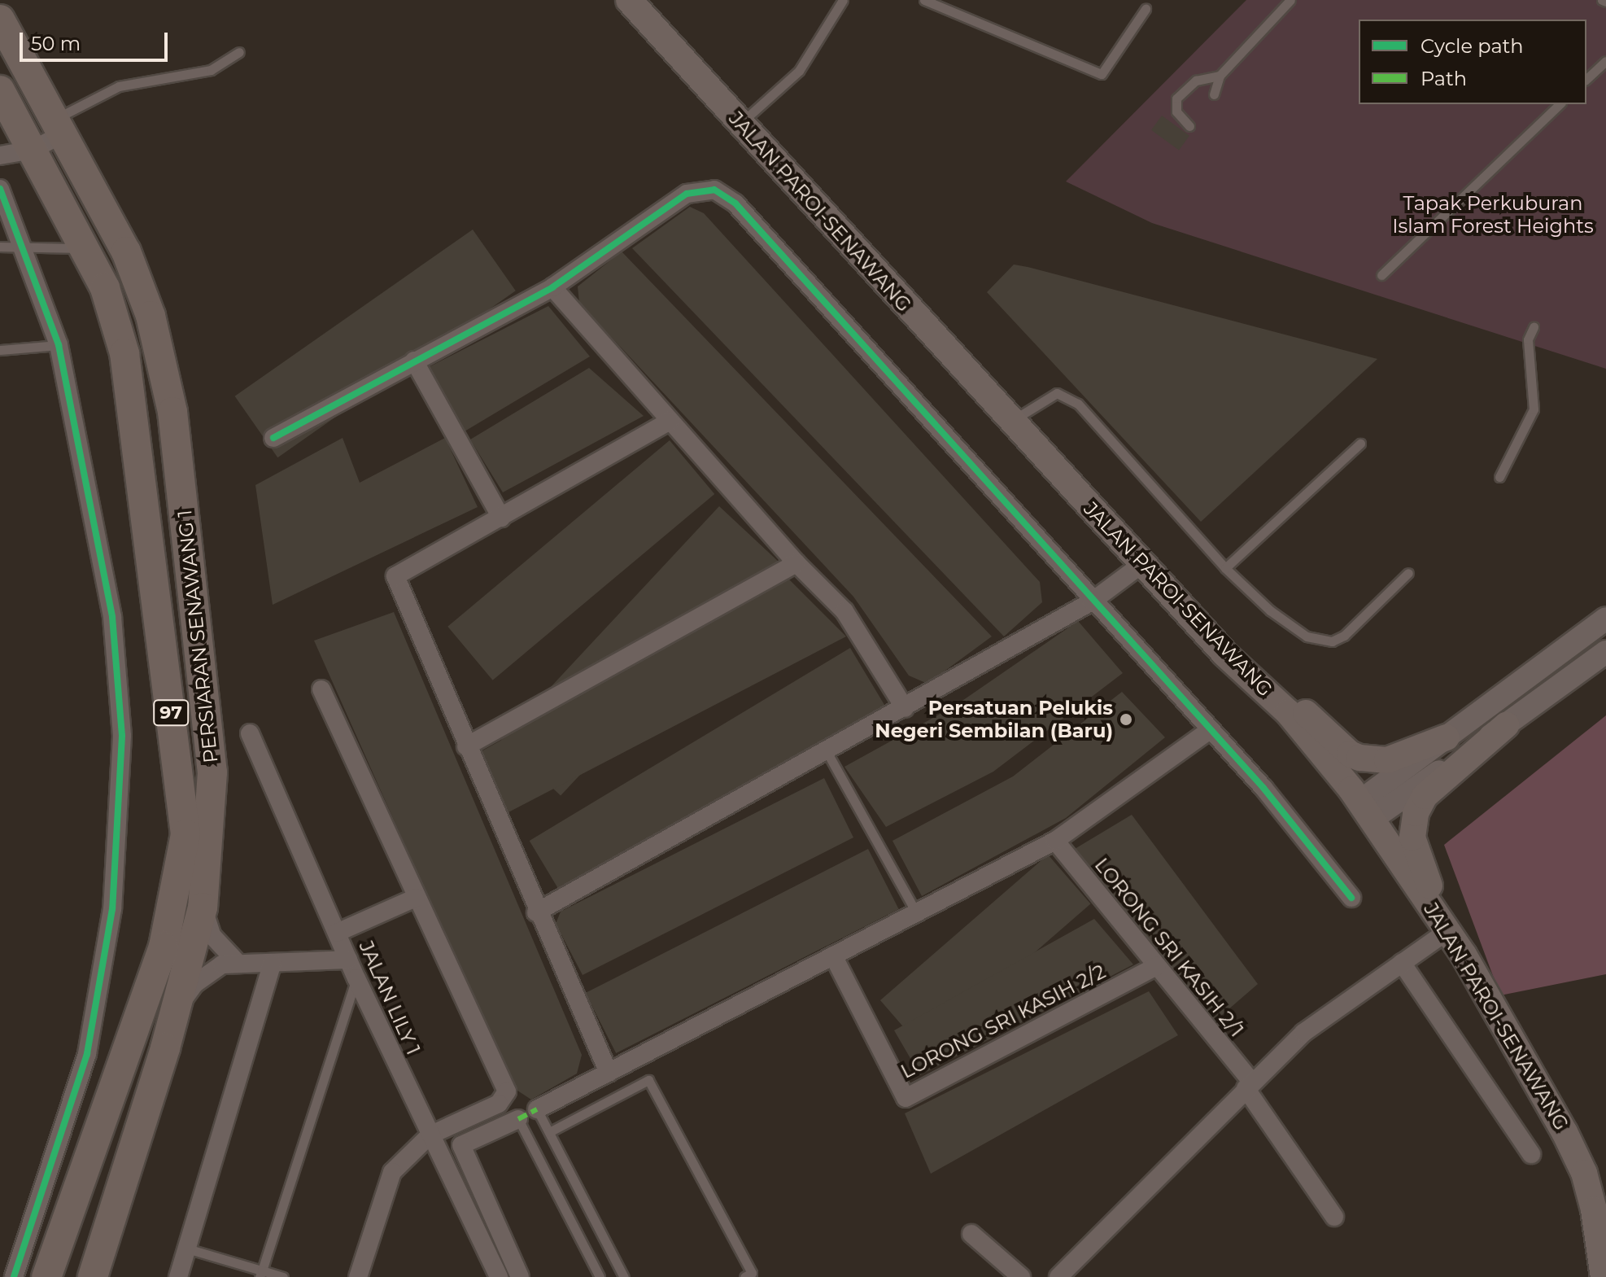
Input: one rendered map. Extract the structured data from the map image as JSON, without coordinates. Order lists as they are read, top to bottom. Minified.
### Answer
{"streets":{"main road":["JALAN PAROI-SENAWANG","PERSIARAN SENAWANG 1","97"],"street":["LORONG SRI KASIH 2/1","JALAN LILY 1","LORONG SRI KASIH 2/2"]},"crossings":[["LORONG SRI KASIH 2/1","LORONG SRI KASIH 2/2"]],"parks":["Tapak Perkuburan Islam Forest Heights"],"places":["Persatuan Pelukis Negeri Sembilan (Baru)"],"legend":["Cycle path","Path"],"scale_bar":"50 m"}
